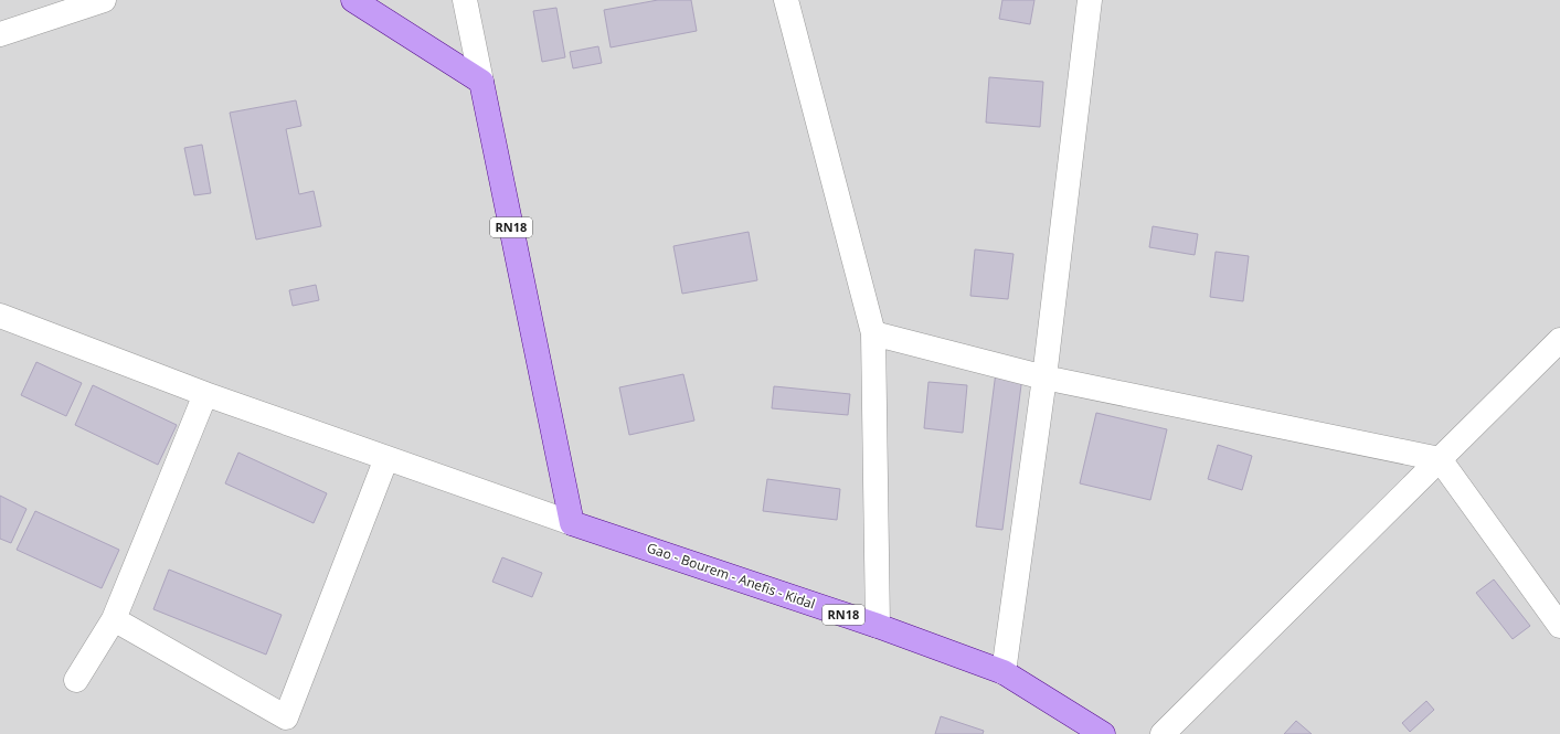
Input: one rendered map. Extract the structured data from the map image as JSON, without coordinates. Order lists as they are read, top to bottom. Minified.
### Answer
{"streets":{"main road":["RN18","Gao - Bourem - Anefis - Kidal"]},"crossings":[["RN18","Gao - Bourem - Anefis - Kidal"]]}
